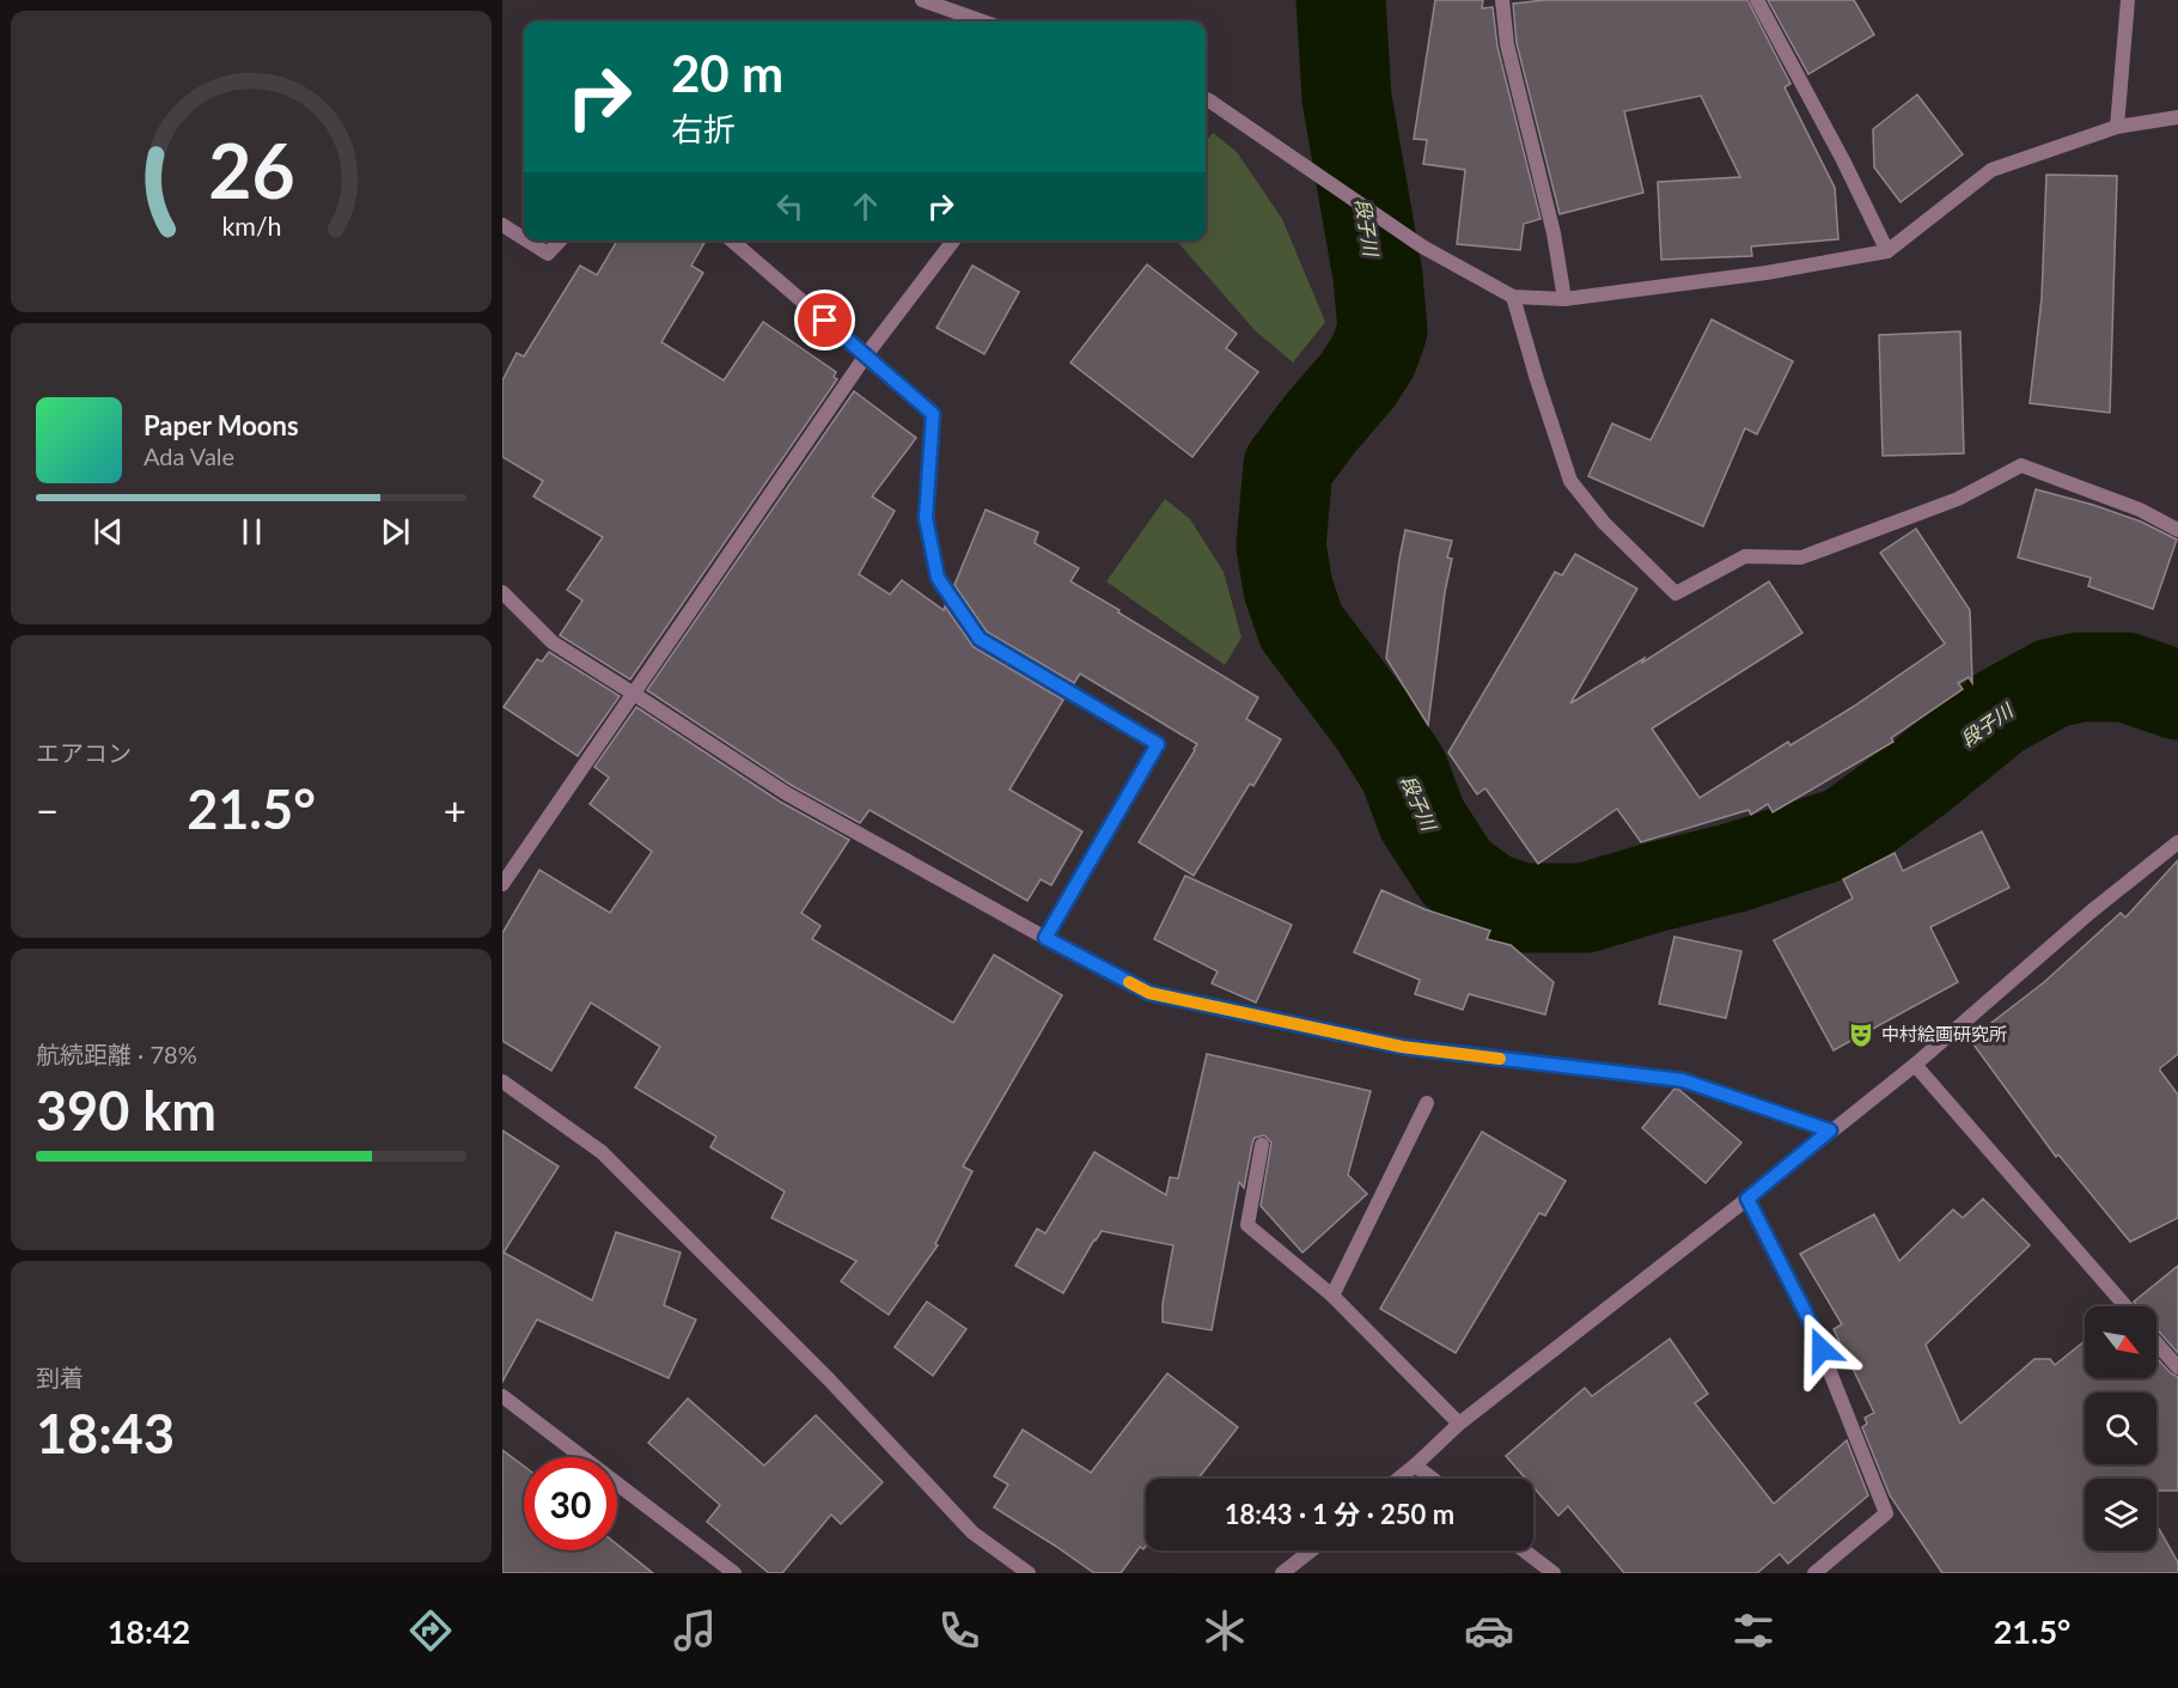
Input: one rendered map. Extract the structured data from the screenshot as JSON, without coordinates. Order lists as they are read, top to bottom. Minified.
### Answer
{"water":["段子川"],"places":{"theatre":["中村絵画研究所"]},"north":"bottom right","page":{"turn":["20 m","右折"],"song":["Paper Moons","Ada Vale"],"tile":["エアコン",["航続距離 · 78%","390 km"],["到着","18:43"]],"heat":["−","21.5°","+"],"limit":"30","trip":"18:43 · 1 分 · 250 m","tabs":["18:42","21.5°"],"gauge":["26","km/h"]}}
